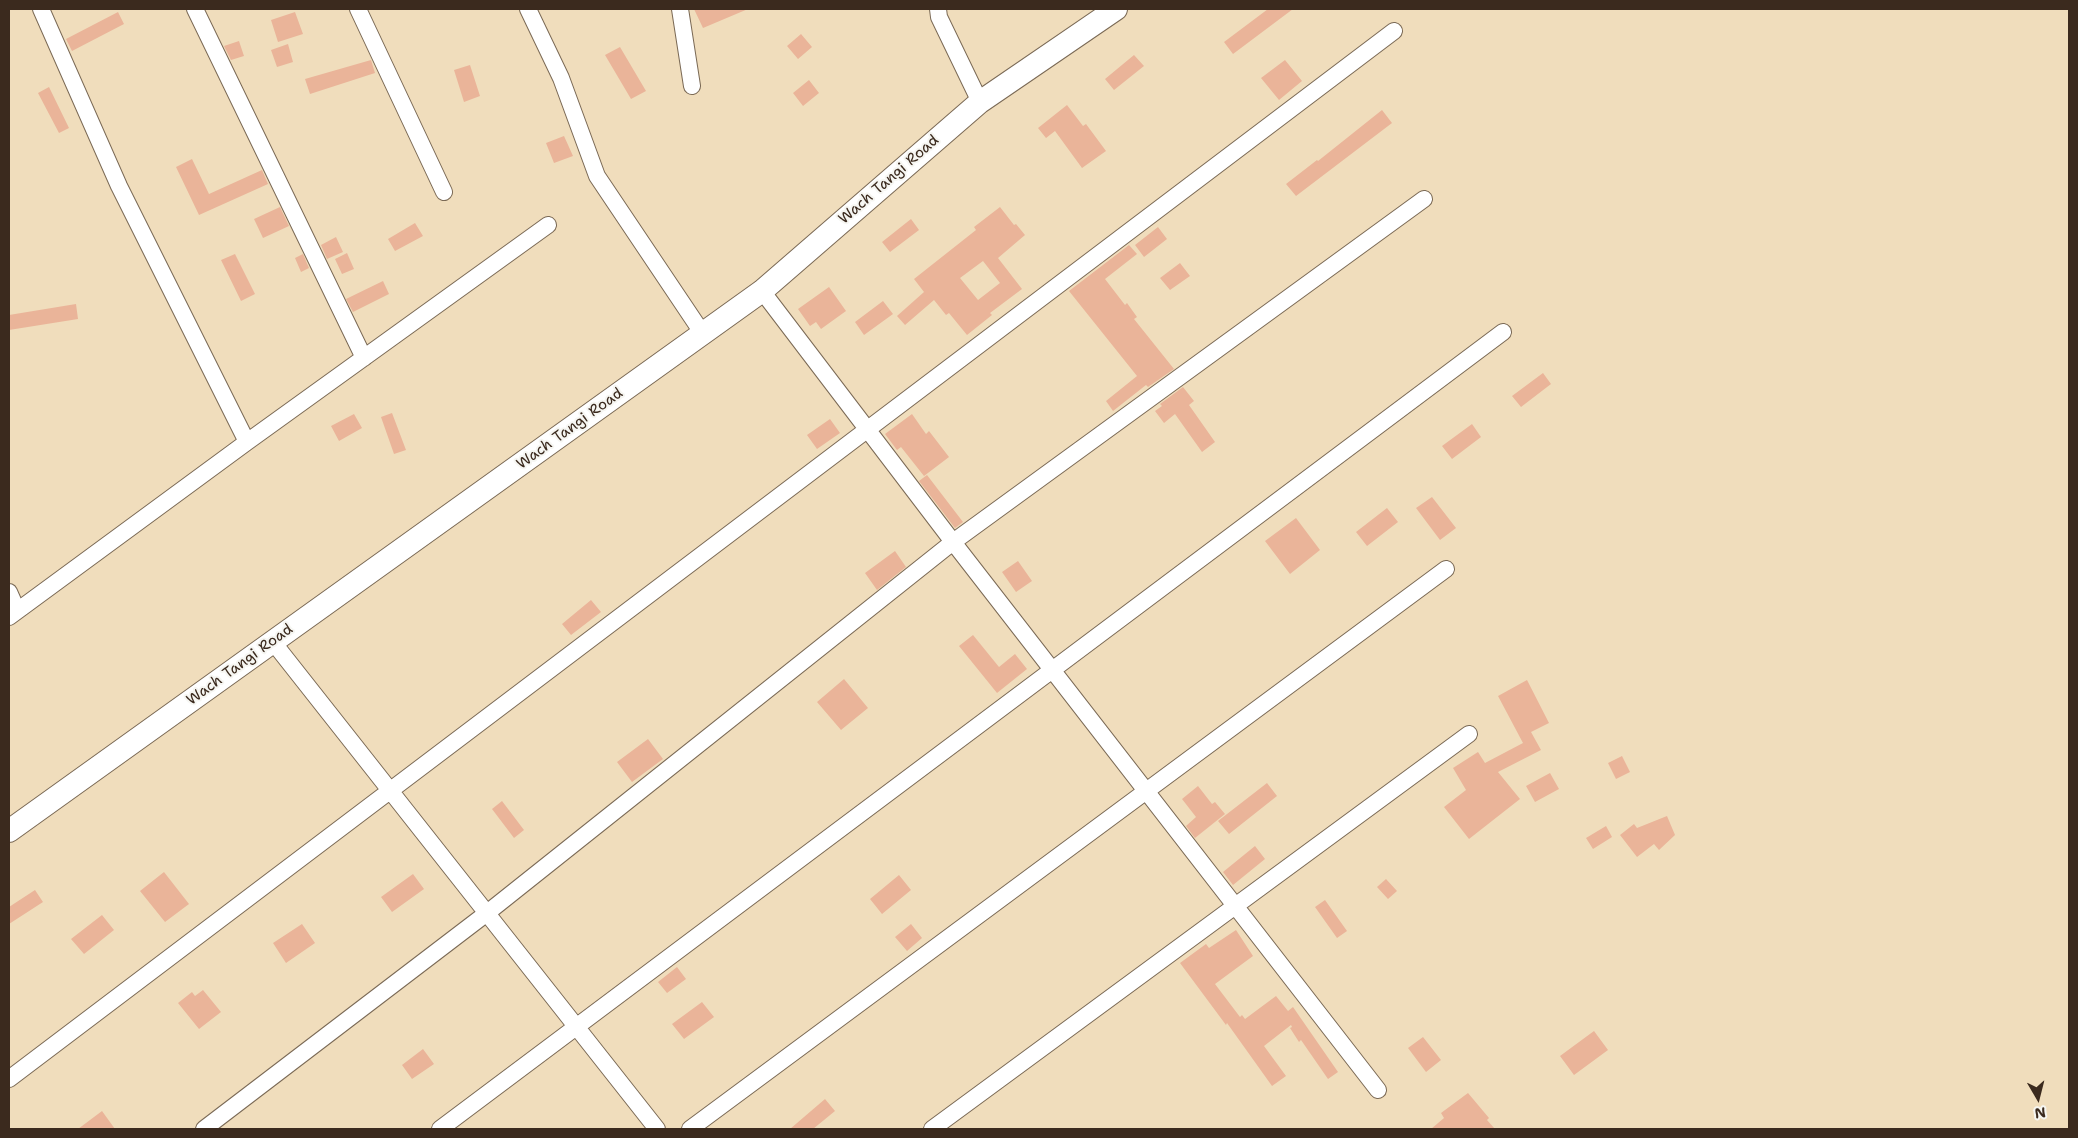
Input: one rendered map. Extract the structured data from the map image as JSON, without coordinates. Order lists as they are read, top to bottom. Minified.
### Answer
{"streets":{"main road":["Wach Tangi Road"]},"north":"bottom"}
